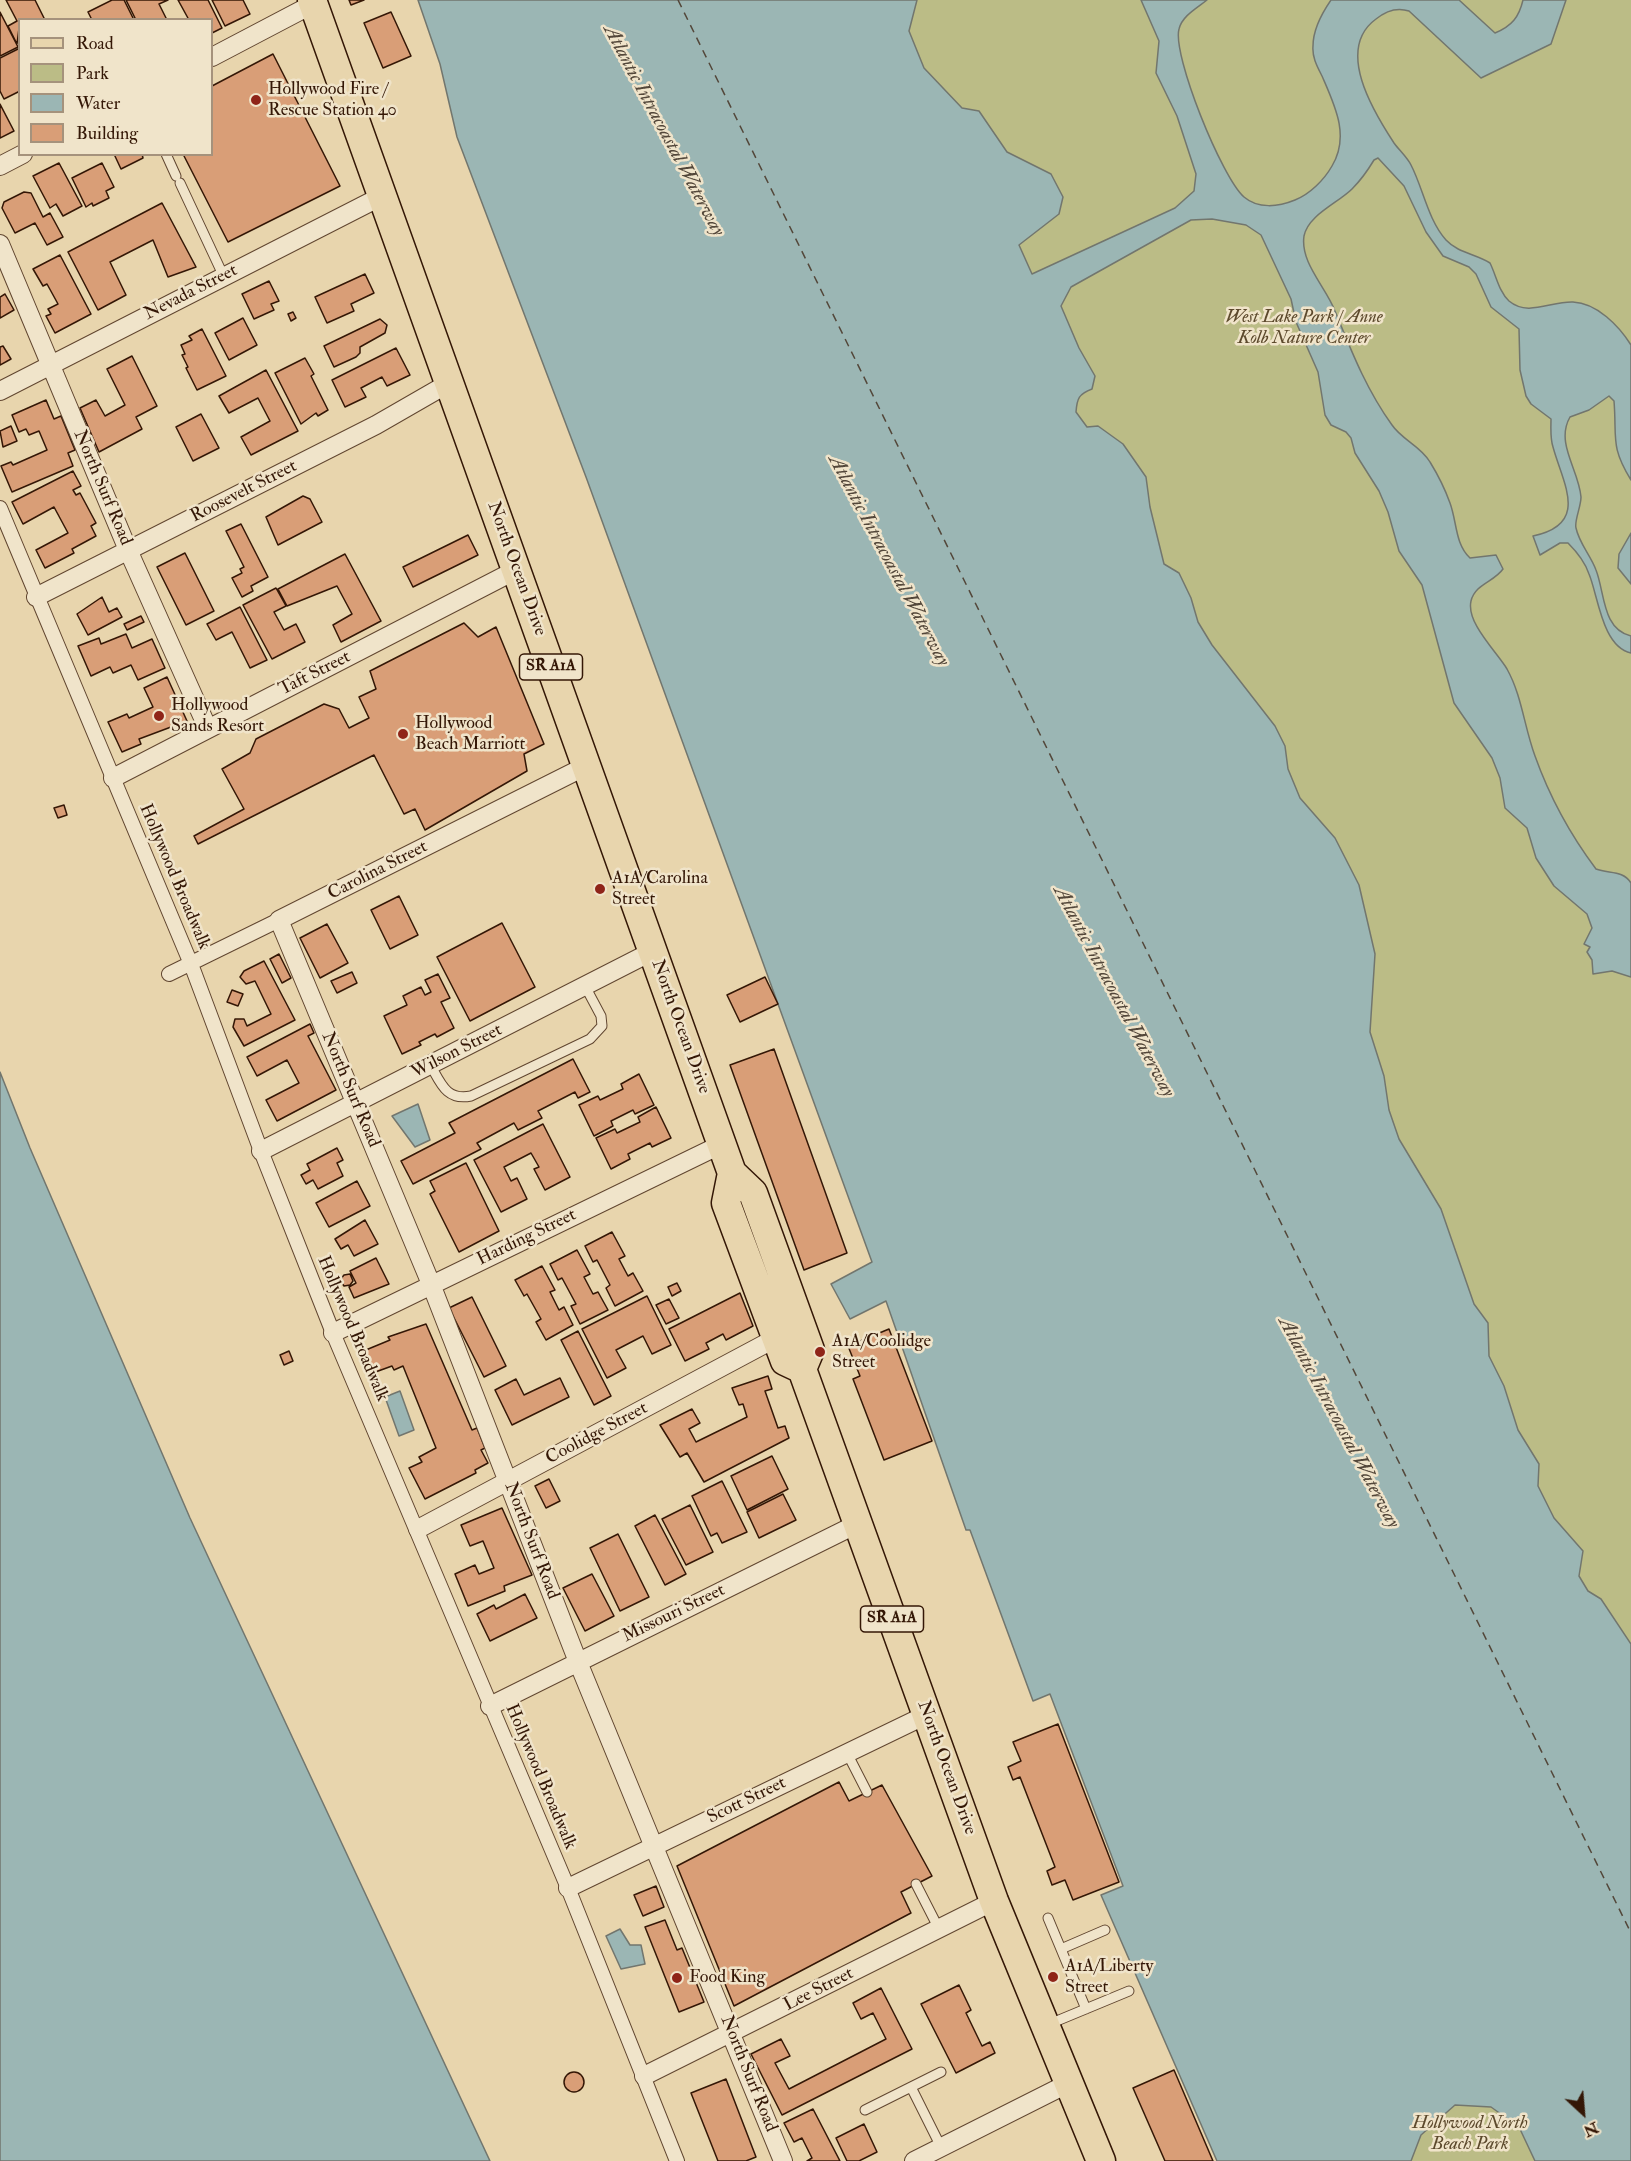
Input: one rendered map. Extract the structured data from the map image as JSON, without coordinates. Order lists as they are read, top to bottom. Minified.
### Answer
{"streets":{"main road":["North Ocean Drive","SR A1A"],"street":["Nevada Street","North Surf Road","Roosevelt Street","Taft Street","Carolina Street","Hollywood Broadwalk","Wilson Street","Harding Street","Coolidge Street","Missouri Street","Scott Street","Lee Street"]},"crossings":[["Nevada Street","North Surf Road"],["Nevada Street","North Ocean Drive"],["North Surf Road","Roosevelt Street"],["North Surf Road","Taft Street"],["North Surf Road","Carolina Street"],["North Surf Road","Wilson Street"],["North Surf Road","Harding Street"],["North Surf Road","Coolidge Street"],["North Surf Road","Missouri Street"],["North Surf Road","Scott Street"],["North Surf Road","Lee Street"],["Roosevelt Street","North Ocean Drive"],["Roosevelt Street","Hollywood Broadwalk"],["North Ocean Drive","Taft Street"],["North Ocean Drive","Carolina Street"],["North Ocean Drive","Wilson Street"],["North Ocean Drive","Harding Street"],["North Ocean Drive","Coolidge Street"],["North Ocean Drive","Missouri Street"],["North Ocean Drive","Scott Street"],["North Ocean Drive","Lee Street"],["Taft Street","Hollywood Broadwalk"],["Carolina Street","Hollywood Broadwalk"],["Hollywood Broadwalk","Wilson Street"],["Hollywood Broadwalk","Harding Street"],["Hollywood Broadwalk","Coolidge Street"],["Hollywood Broadwalk","Missouri Street"],["Hollywood Broadwalk","Scott Street"],["Hollywood Broadwalk","Lee Street"]],"water":["Atlantic Intracoastal Waterway"],"parks":["West Lake Park / Anne Kolb Nature Center","Hollywood North Beach Park"],"places":["Hollywood Fire / Rescue Station 40","Hollywood Sands Resort","Hollywood Beach Marriott","A1A/Carolina Street","A1A/Coolidge Street","A1A/Liberty Street","Food King"],"legend":["Road","Park","Water","Building"],"north":"bottom right"}
